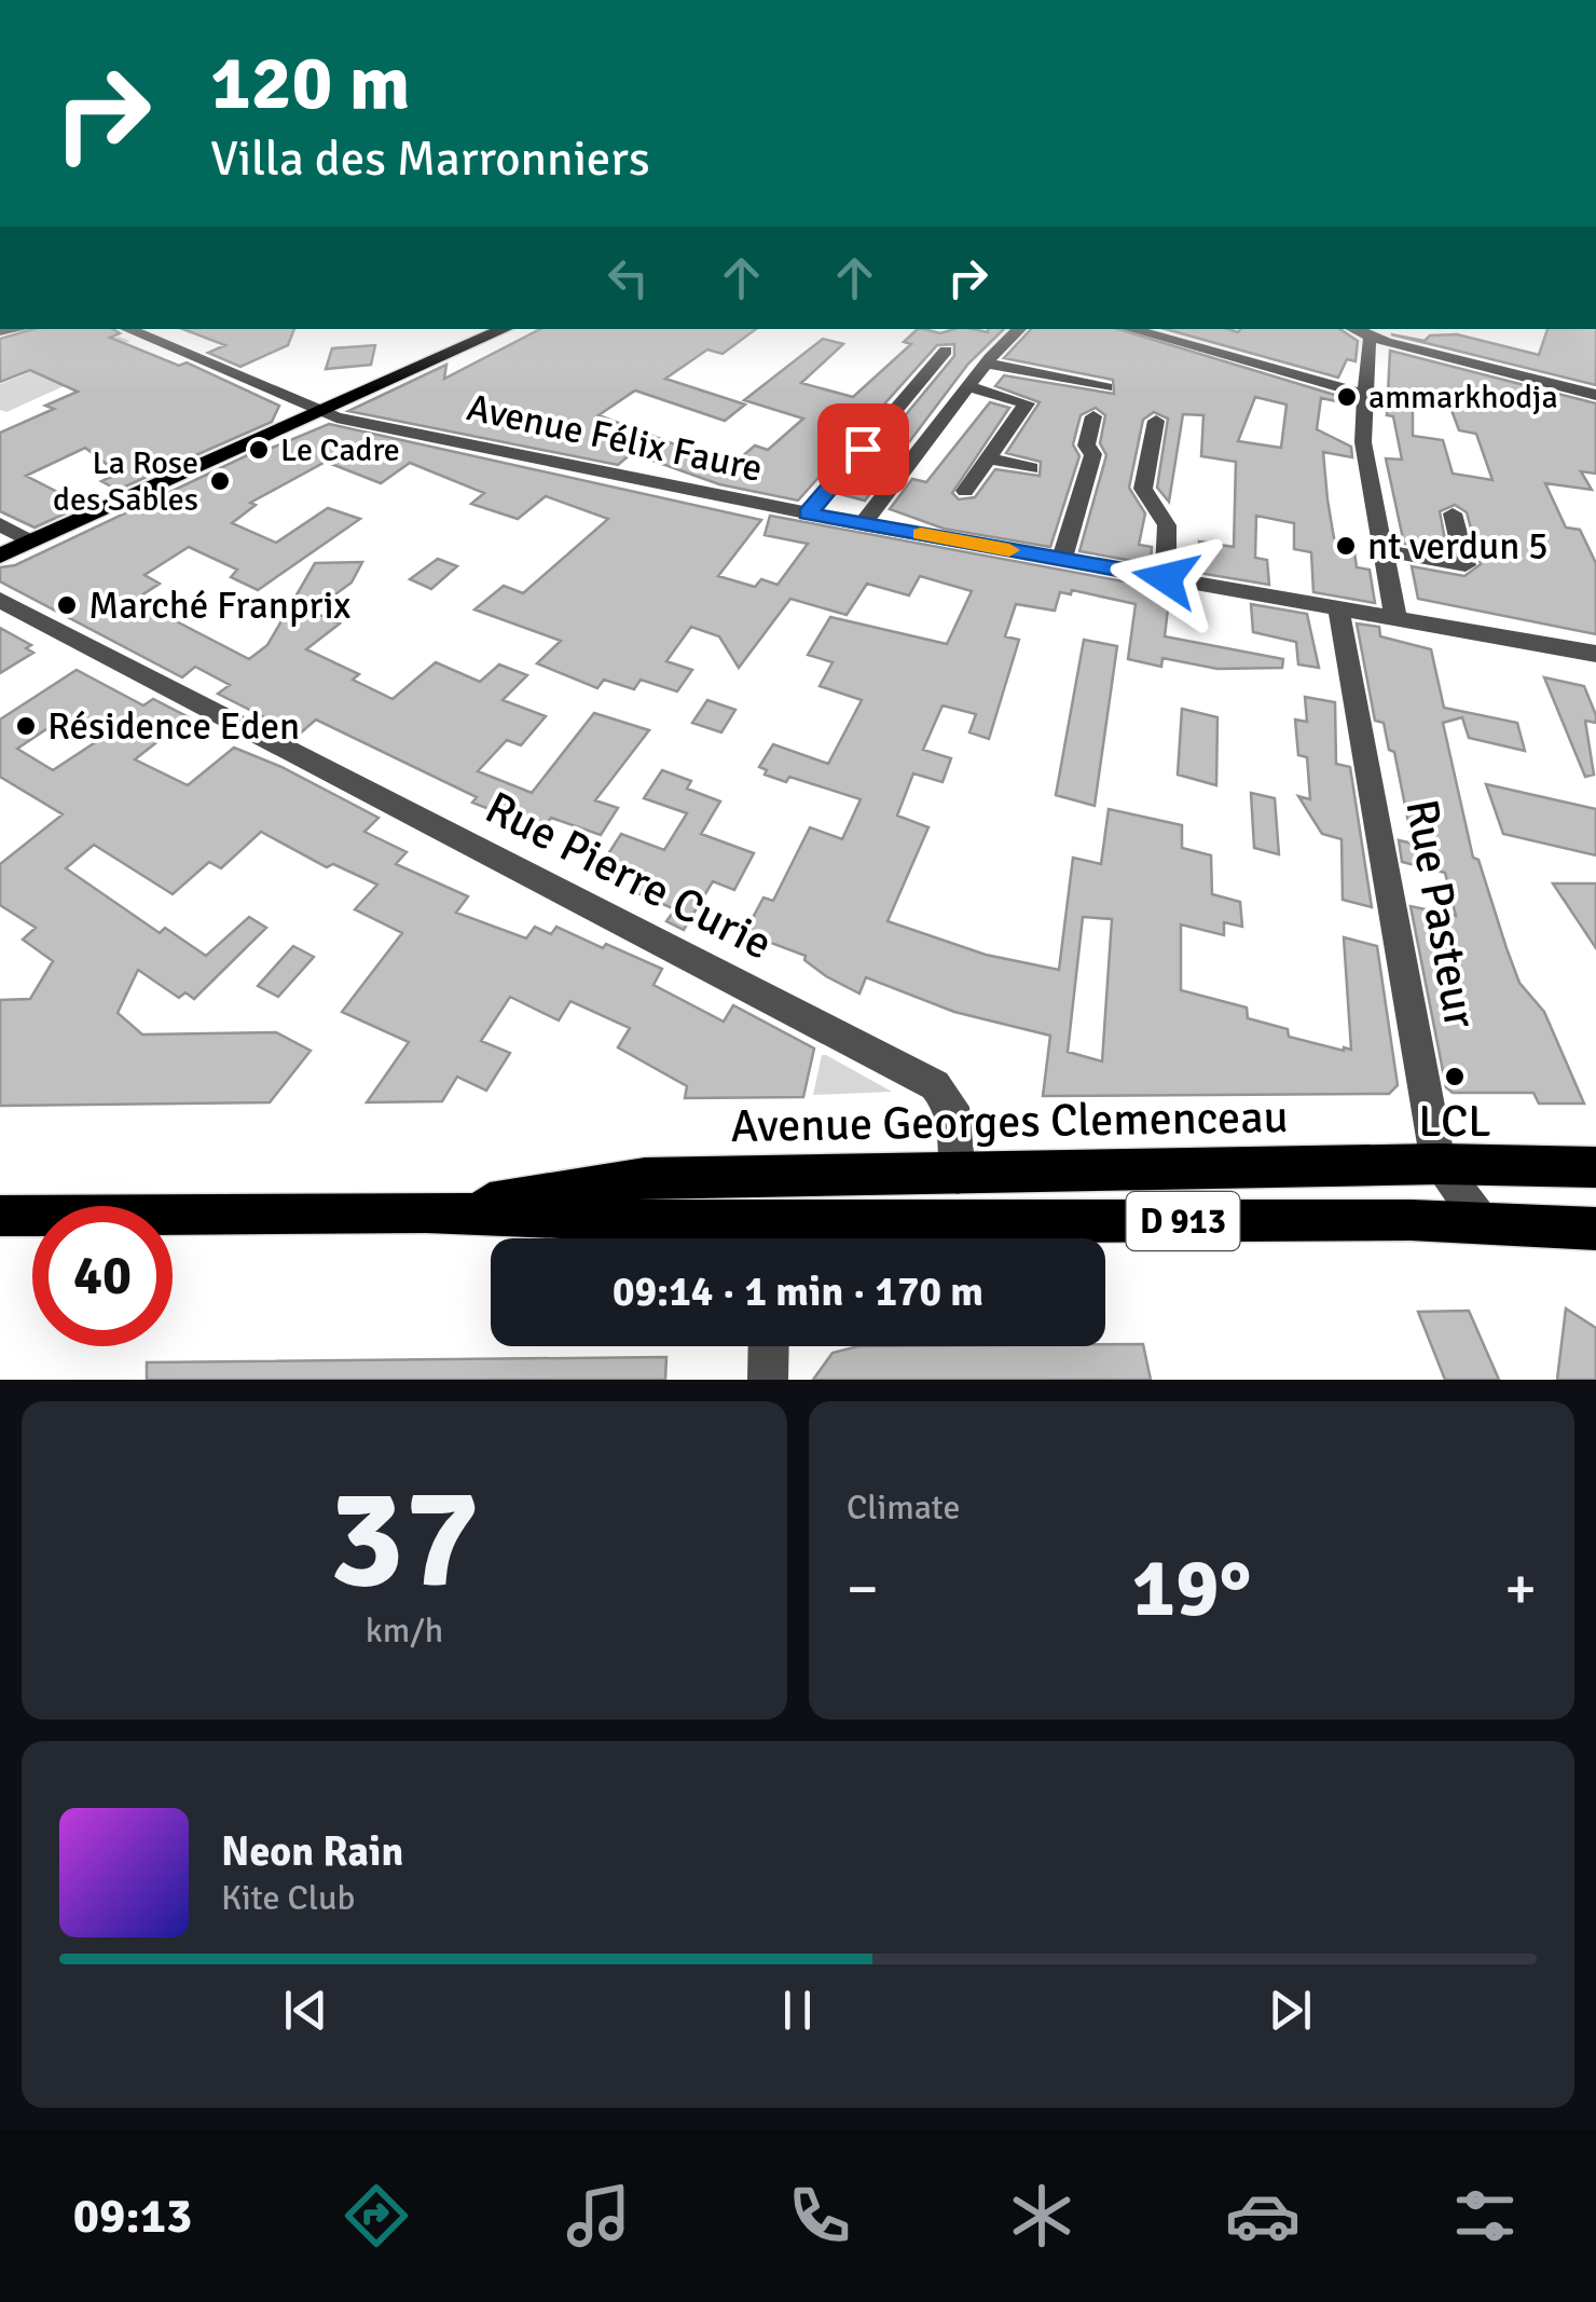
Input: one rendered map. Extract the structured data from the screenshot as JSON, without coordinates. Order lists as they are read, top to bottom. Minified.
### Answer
{"streets":{"main road":["Avenue Georges Clemenceau","D 913"],"street":["Avenue Félix Faure","Rue Pierre Curie","Rue Pasteur"]},"crossings":[["Avenue Félix Faure","Rue Pasteur"],["Rue Pierre Curie","Avenue Georges Clemenceau"],["Rue Pasteur","Avenue Georges Clemenceau"]],"places":["ammarkhodja","Le Cadre","La Rose des Sables","nt verdun 5","Marché Franprix","Résidence Eden","LCL"],"page":{"turn":["120 m","Villa des Marronniers"],"limit":"40","trip":"09:14 · 1 min · 170 m","tile":[["37","km/h"],"Climate"],"heat":["−","19°","+"],"song":["Neon Rain","Kite Club"],"tabs":"09:13"}}
